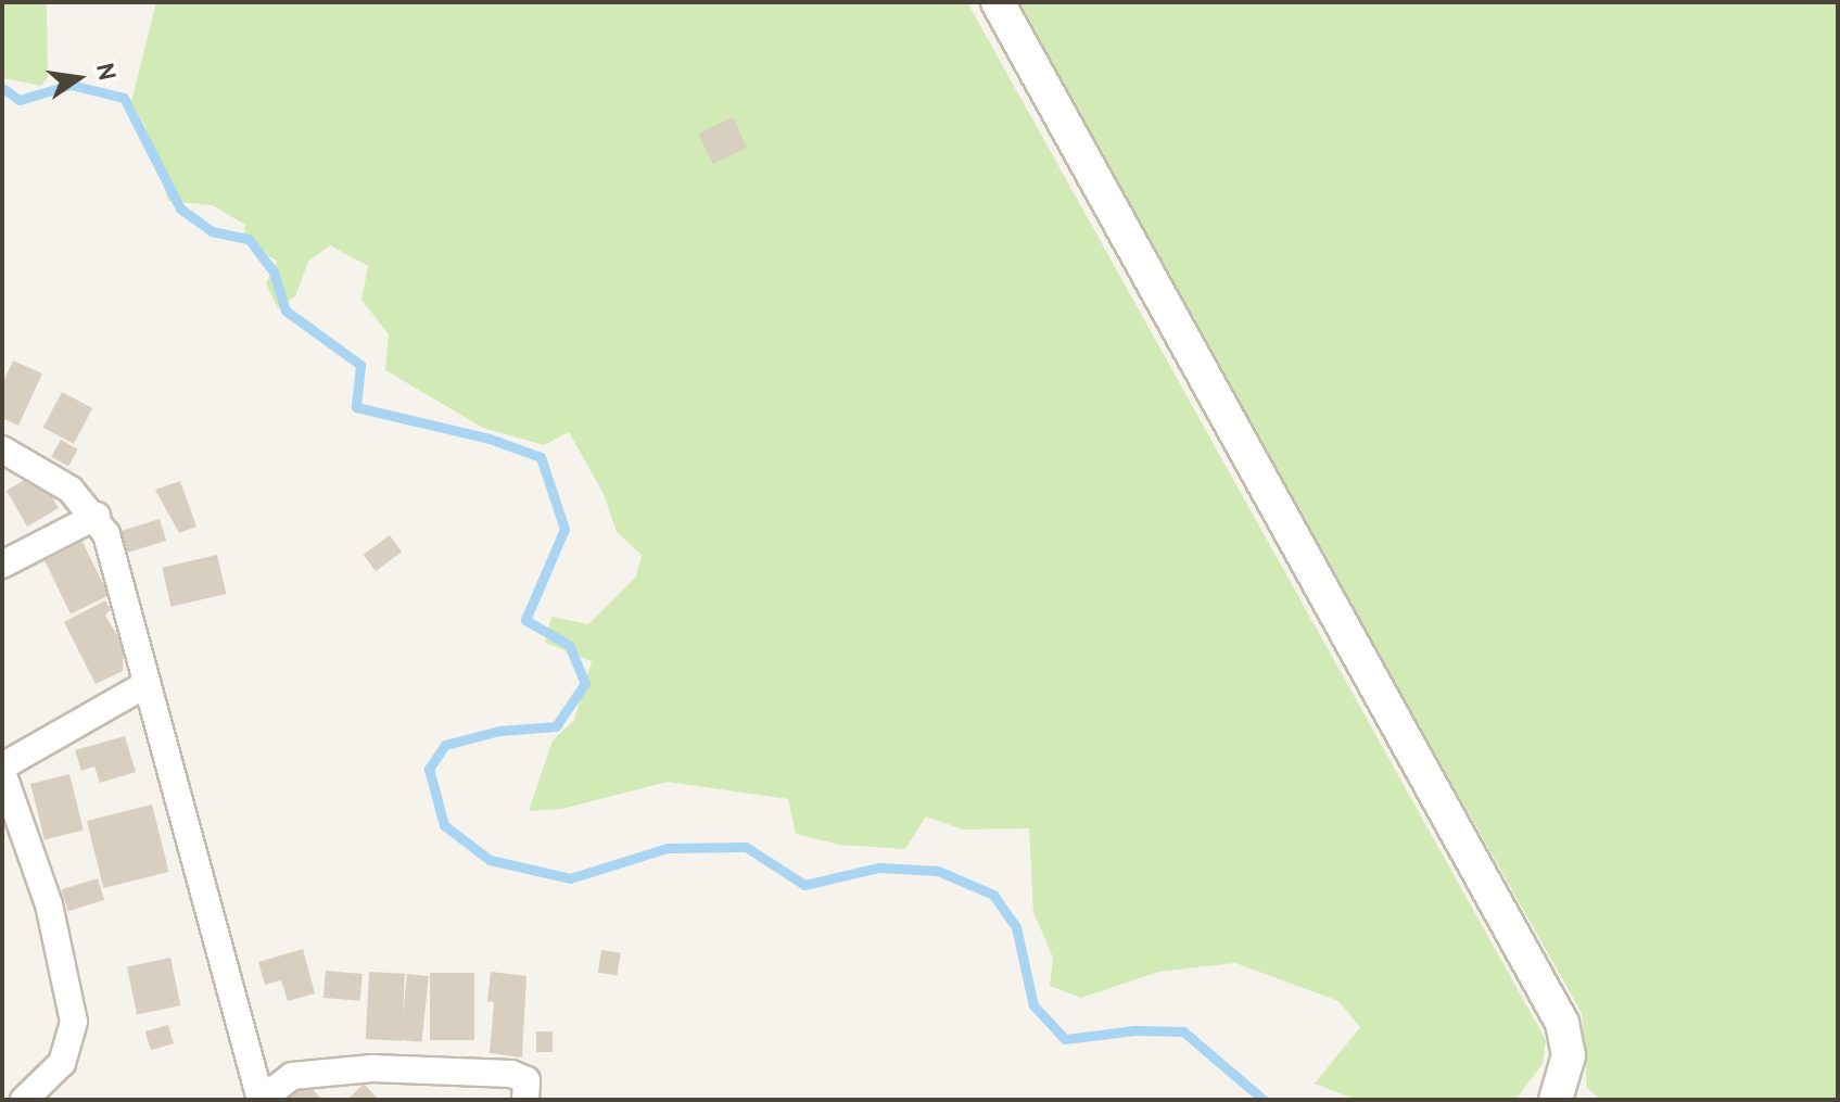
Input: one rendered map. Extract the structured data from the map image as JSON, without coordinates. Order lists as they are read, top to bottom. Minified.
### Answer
{"north":"right"}
